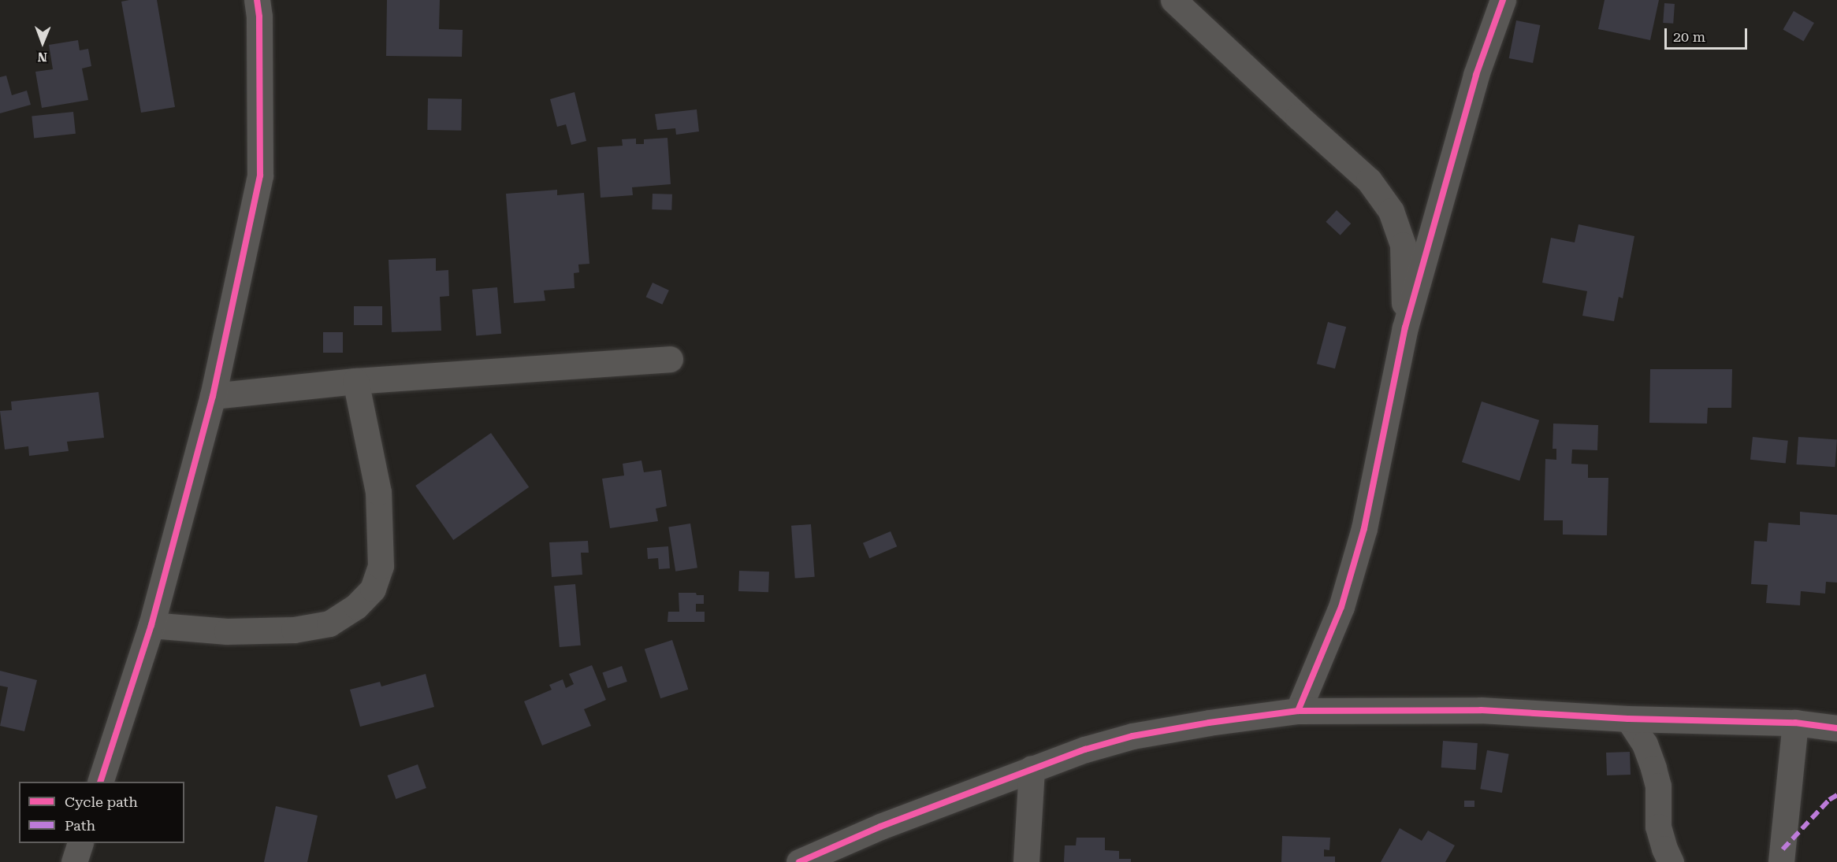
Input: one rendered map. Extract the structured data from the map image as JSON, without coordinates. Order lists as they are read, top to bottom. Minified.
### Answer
{"legend":["Cycle path","Path"],"scale_bar":"20 m","north":"bottom"}
